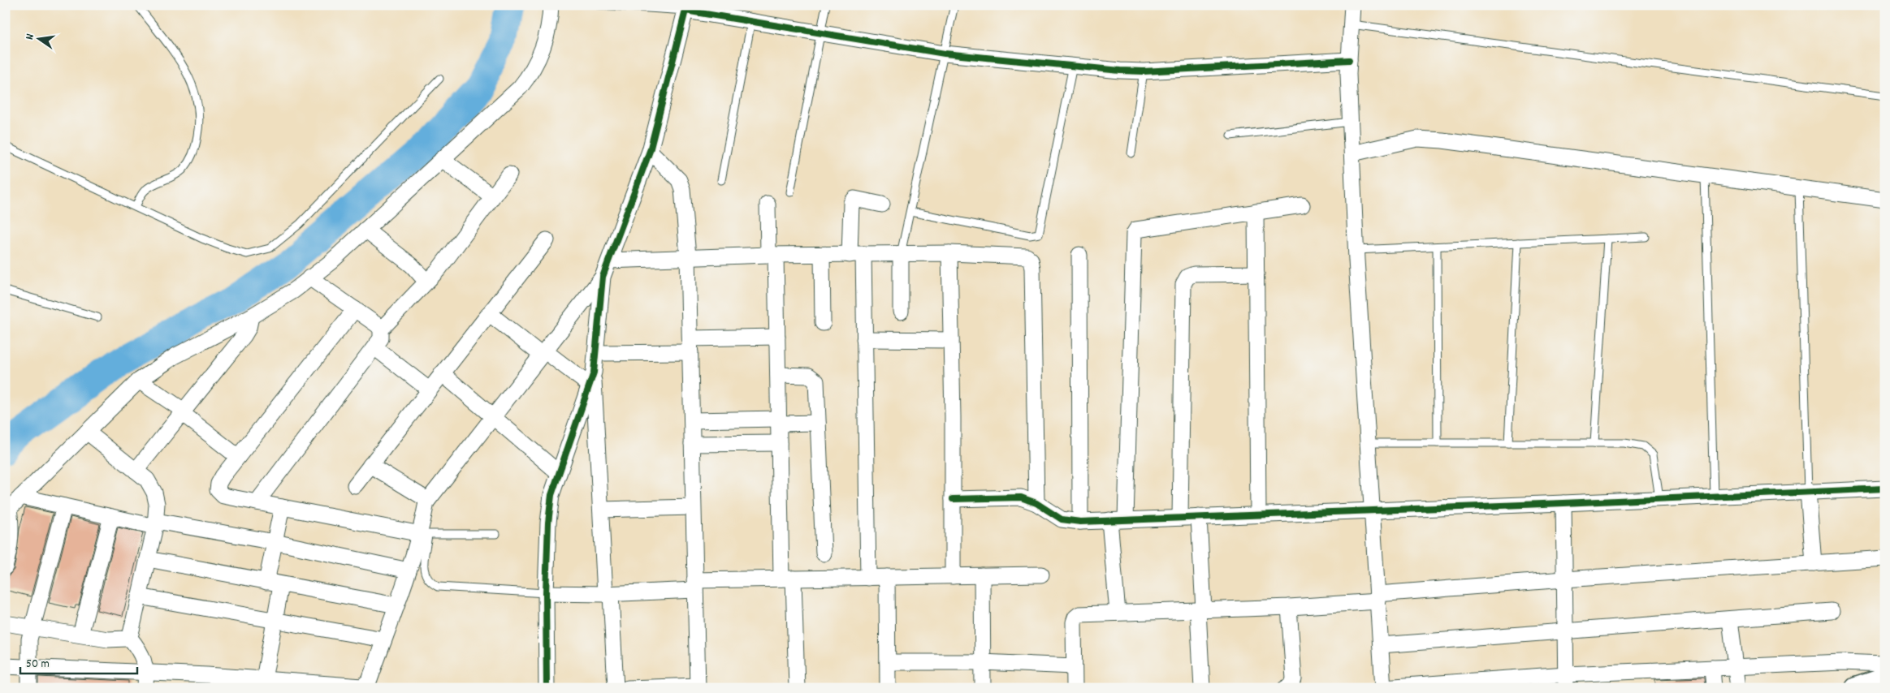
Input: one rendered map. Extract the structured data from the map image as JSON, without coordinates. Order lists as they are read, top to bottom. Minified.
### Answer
{"scale_bar":"50 m","north":"left"}
